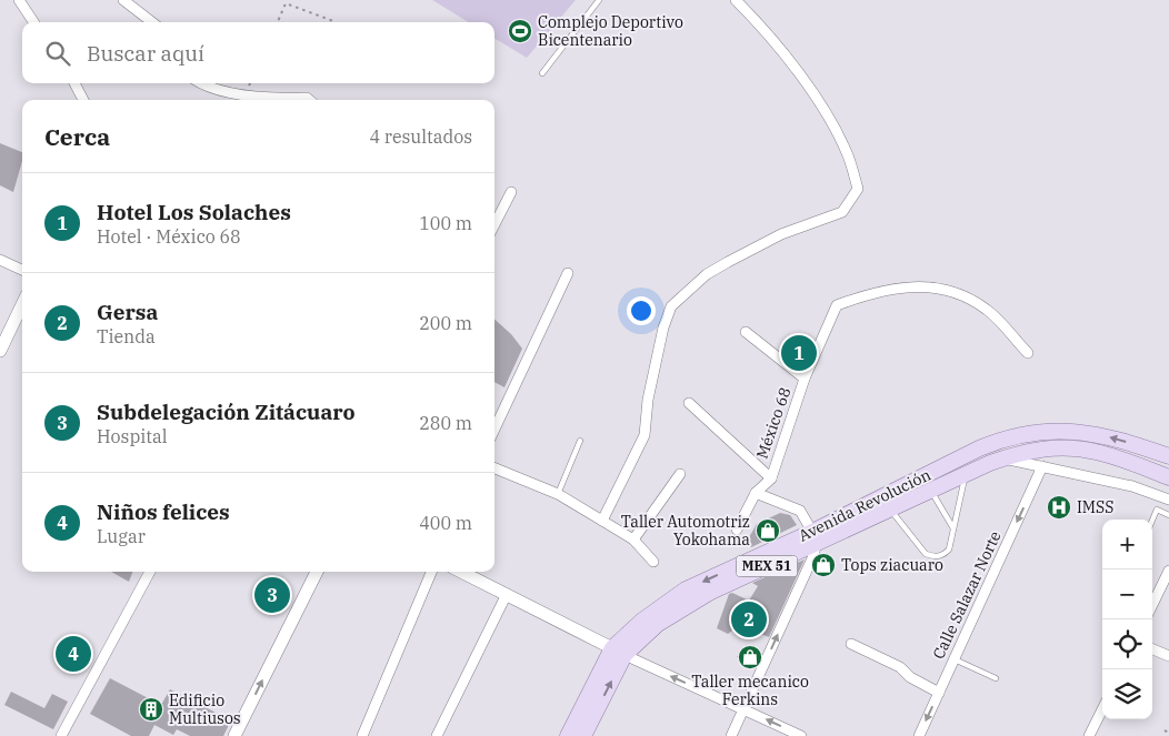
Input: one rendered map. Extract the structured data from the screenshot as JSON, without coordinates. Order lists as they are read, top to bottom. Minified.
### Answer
{"streets":{"main road":["Avenida Revolución","MEX 51"],"street":["México 68","Calle Salazar Norte"]},"one_way":["Calle Salazar Norte"],"places":{"sports":["Complejo Deportivo Bicentenario"],"hospital":["IMSS"],"shop":["Taller Automotriz Yokohama","Tops ziacuaro","Taller mecanico Ferkins"],"building":["Edificio Multiusos"]},"page":{"search":"Buscar aquí","heading":["Cerca","4 resultados"],"list":[{"mark":"1","name":"Hotel Los Solaches","note":"Hotel · México 68","value":"100 m"},{"mark":"2","name":"Gersa","note":"Tienda","value":"200 m"},{"mark":"3","name":"Subdelegación Zitácuaro","note":"Hospital","value":"280 m"},{"mark":"4","name":"Niños felices","note":"Lugar","value":"400 m"}],"pins":["1","3","2","4"],"map_buttons":["+","−"]}}
